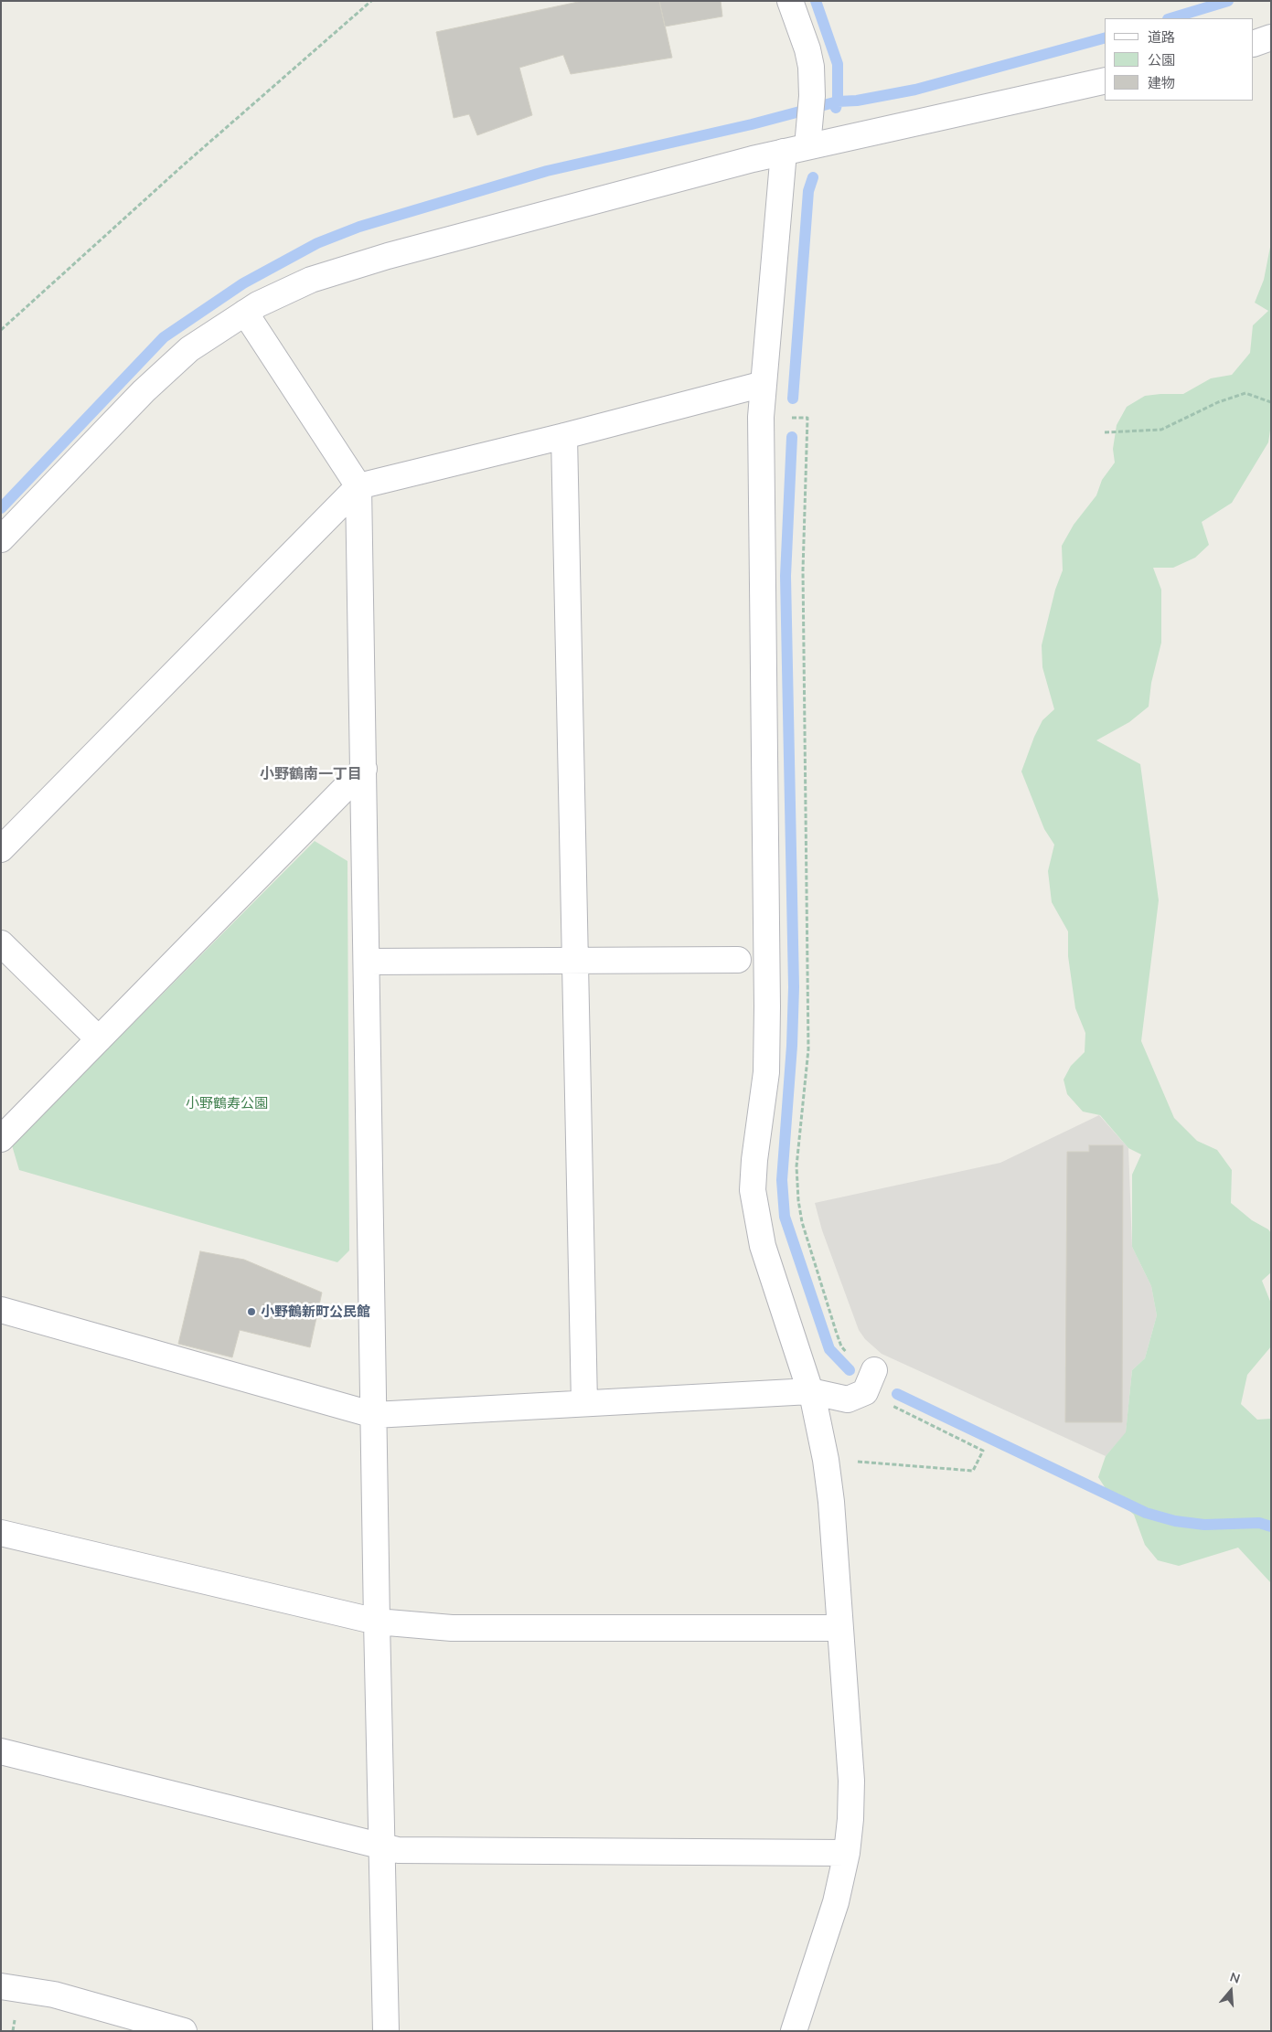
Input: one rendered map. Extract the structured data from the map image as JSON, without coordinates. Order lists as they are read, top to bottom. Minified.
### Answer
{"districts":["小野鶴南一丁目"],"parks":["小野鶴寿公園"],"places":["小野鶴新町公民館"],"legend":["道路","公園","建物"],"north":"top"}
